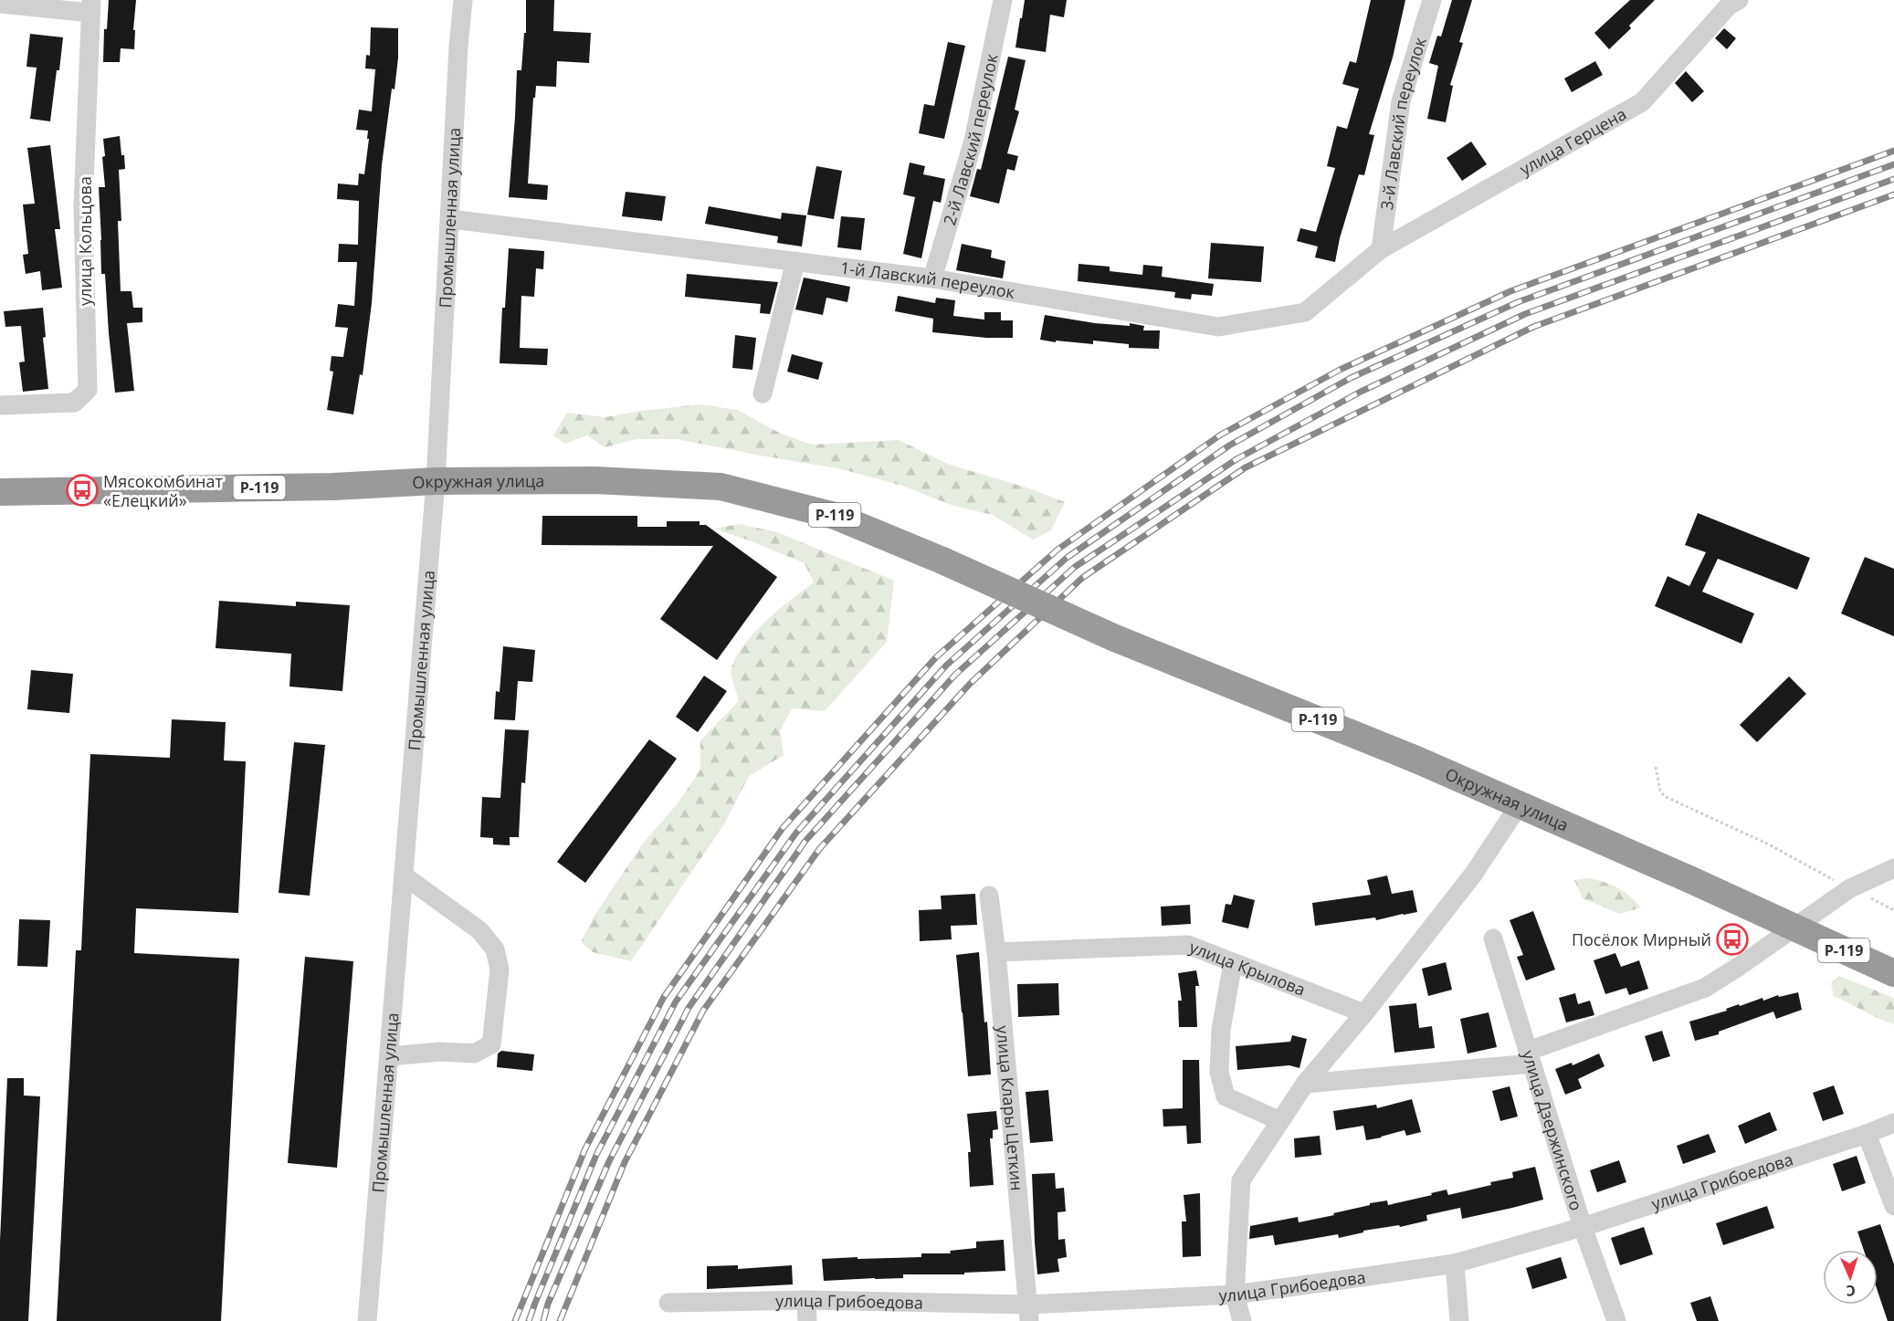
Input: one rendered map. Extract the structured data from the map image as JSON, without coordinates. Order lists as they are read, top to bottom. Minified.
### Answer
{"streets":{"highway":["Окружная улица","Р-119"],"street":["3-й Лавский переулок","2-й Лавский переулок","улица Герцена","Промышленная улица","улица Кольцова","1-й Лавский переулок","улица Крылова","улица Клары Цеткин","улица Дзержинского","улица Грибоедова"]},"crossings":[["3-й Лавский переулок","улица Герцена"],["3-й Лавский переулок","1-й Лавский переулок"],["2-й Лавский переулок","1-й Лавский переулок"],["улица Герцена","1-й Лавский переулок"],["Промышленная улица","1-й Лавский переулок"],["Промышленная улица","Окружная улица"],["улица Крылова","улица Клары Цеткин"],["улица Клары Цеткин","улица Грибоедова"],["улица Дзержинского","улица Грибоедова"]],"places":{"bus stop":["Мясокомбинат «Елецкий»","Посёлок Мирный"]},"north":"bottom"}
